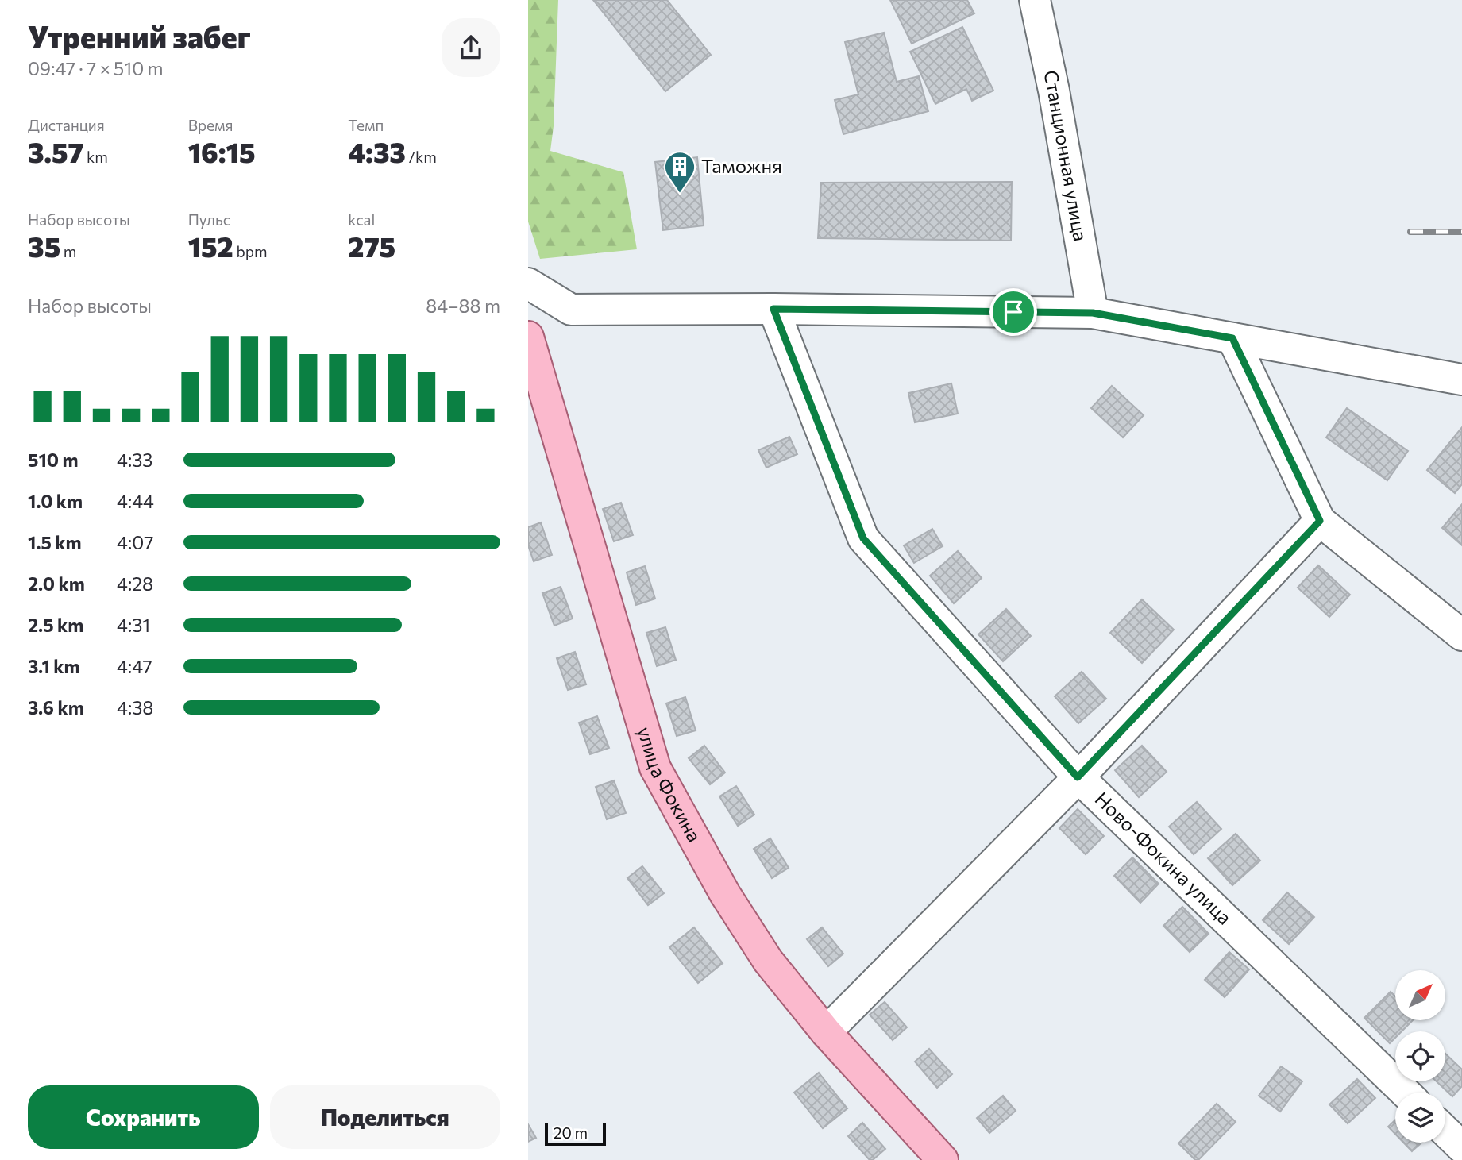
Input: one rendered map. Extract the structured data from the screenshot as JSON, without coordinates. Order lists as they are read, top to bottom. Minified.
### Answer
{"streets":{"main road":["улица Фокина"],"street":["Станционная улица","Ново-Фокина улица"]},"places":{"building":["Таможня"]},"scale_bar":"20 m","north":"top right","page":{"heading":["Утренний забег","09:47 · 7 × 510 m"],"stats":[["Дистанция","3.57 km"],["Время","16:15"],["Темп","4:33 /km"],["Набор высоты","35 m"],["Пульс","152 bpm"],["kcal","275"]],"chart":["Набор высоты","84–88 m"],"list":[{"name":"510 m","note":"4:33"},{"name":"1.0 km","note":"4:44"},{"name":"1.5 km","note":"4:07"},{"name":"2.0 km","note":"4:28"},{"name":"2.5 km","note":"4:31"},{"name":"3.1 km","note":"4:47"},{"name":"3.6 km","note":"4:38"}],"buttons":["Сохранить","Поделиться"],"scale":"20 m"}}
